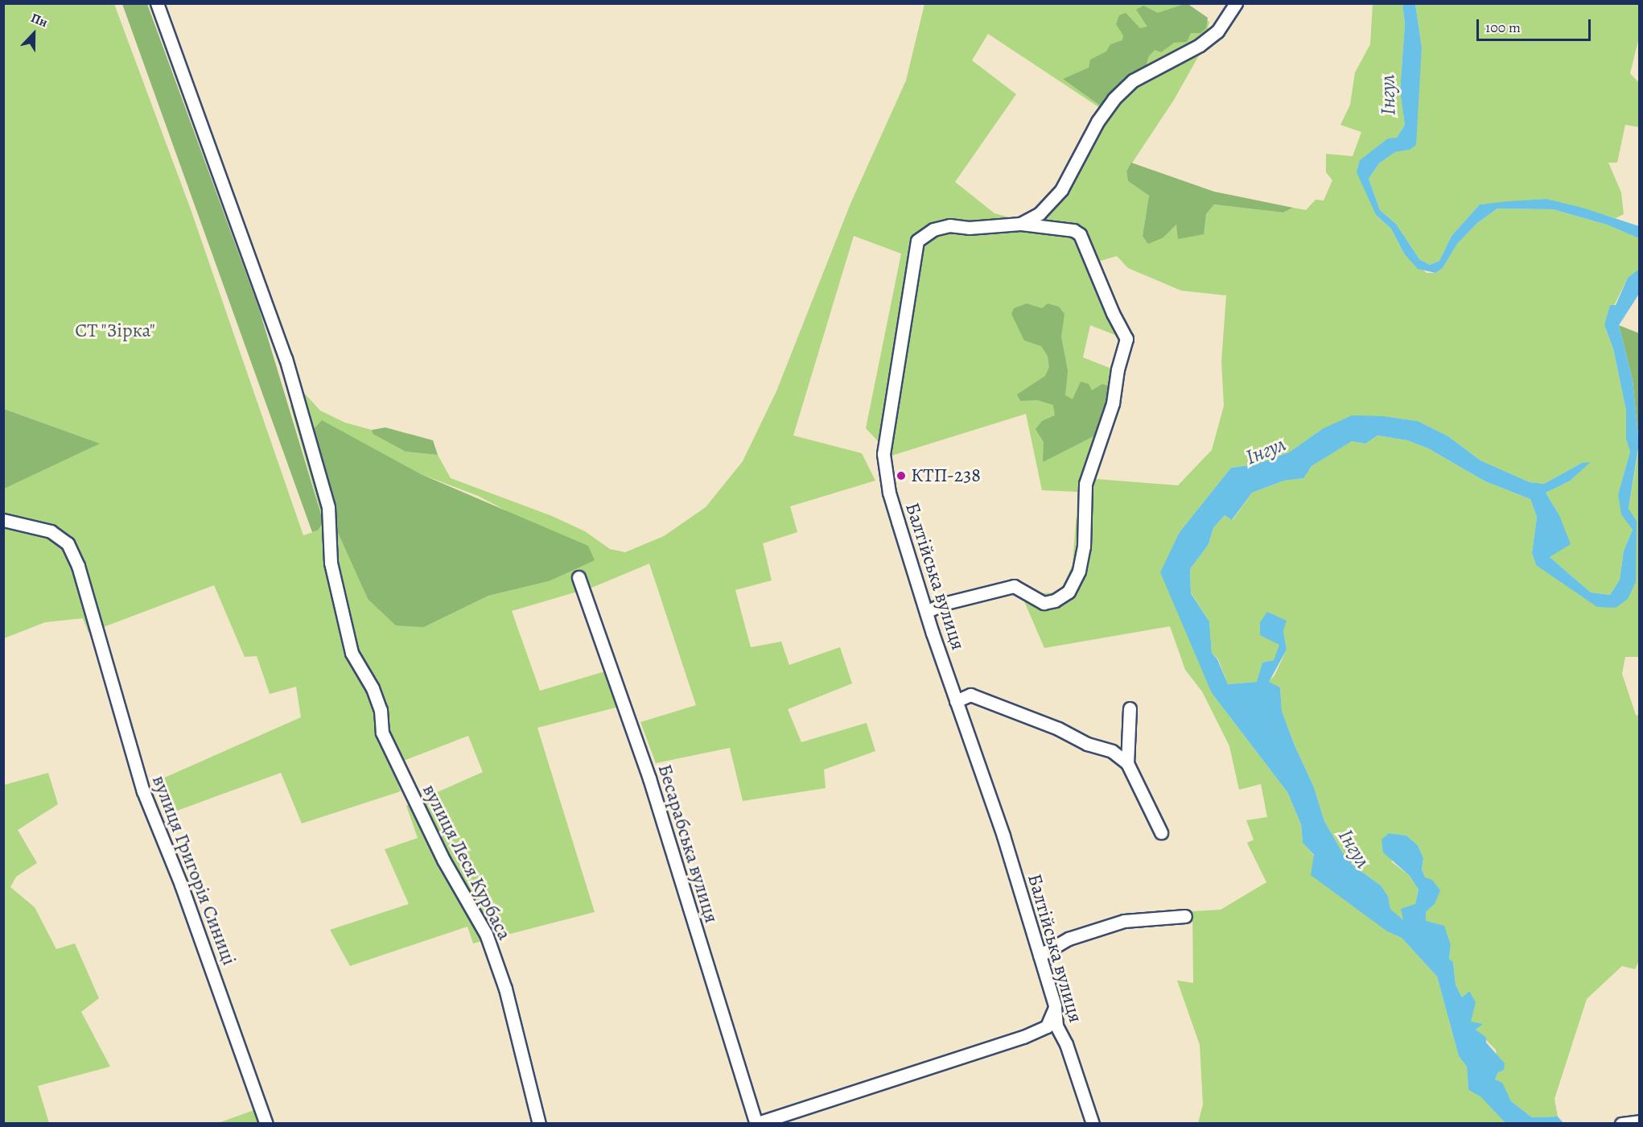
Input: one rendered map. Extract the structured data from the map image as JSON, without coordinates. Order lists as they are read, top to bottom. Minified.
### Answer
{"streets":{"street":["Балтійська вулиця","Бесарабська вулиця","вулиця Леся Курбаса","вулиця Григорія Синиці"]},"water":["Інгул"],"parks":["СТ \"Зірка\""],"places":["КТП-238"],"scale_bar":"100 m","north":"top"}
